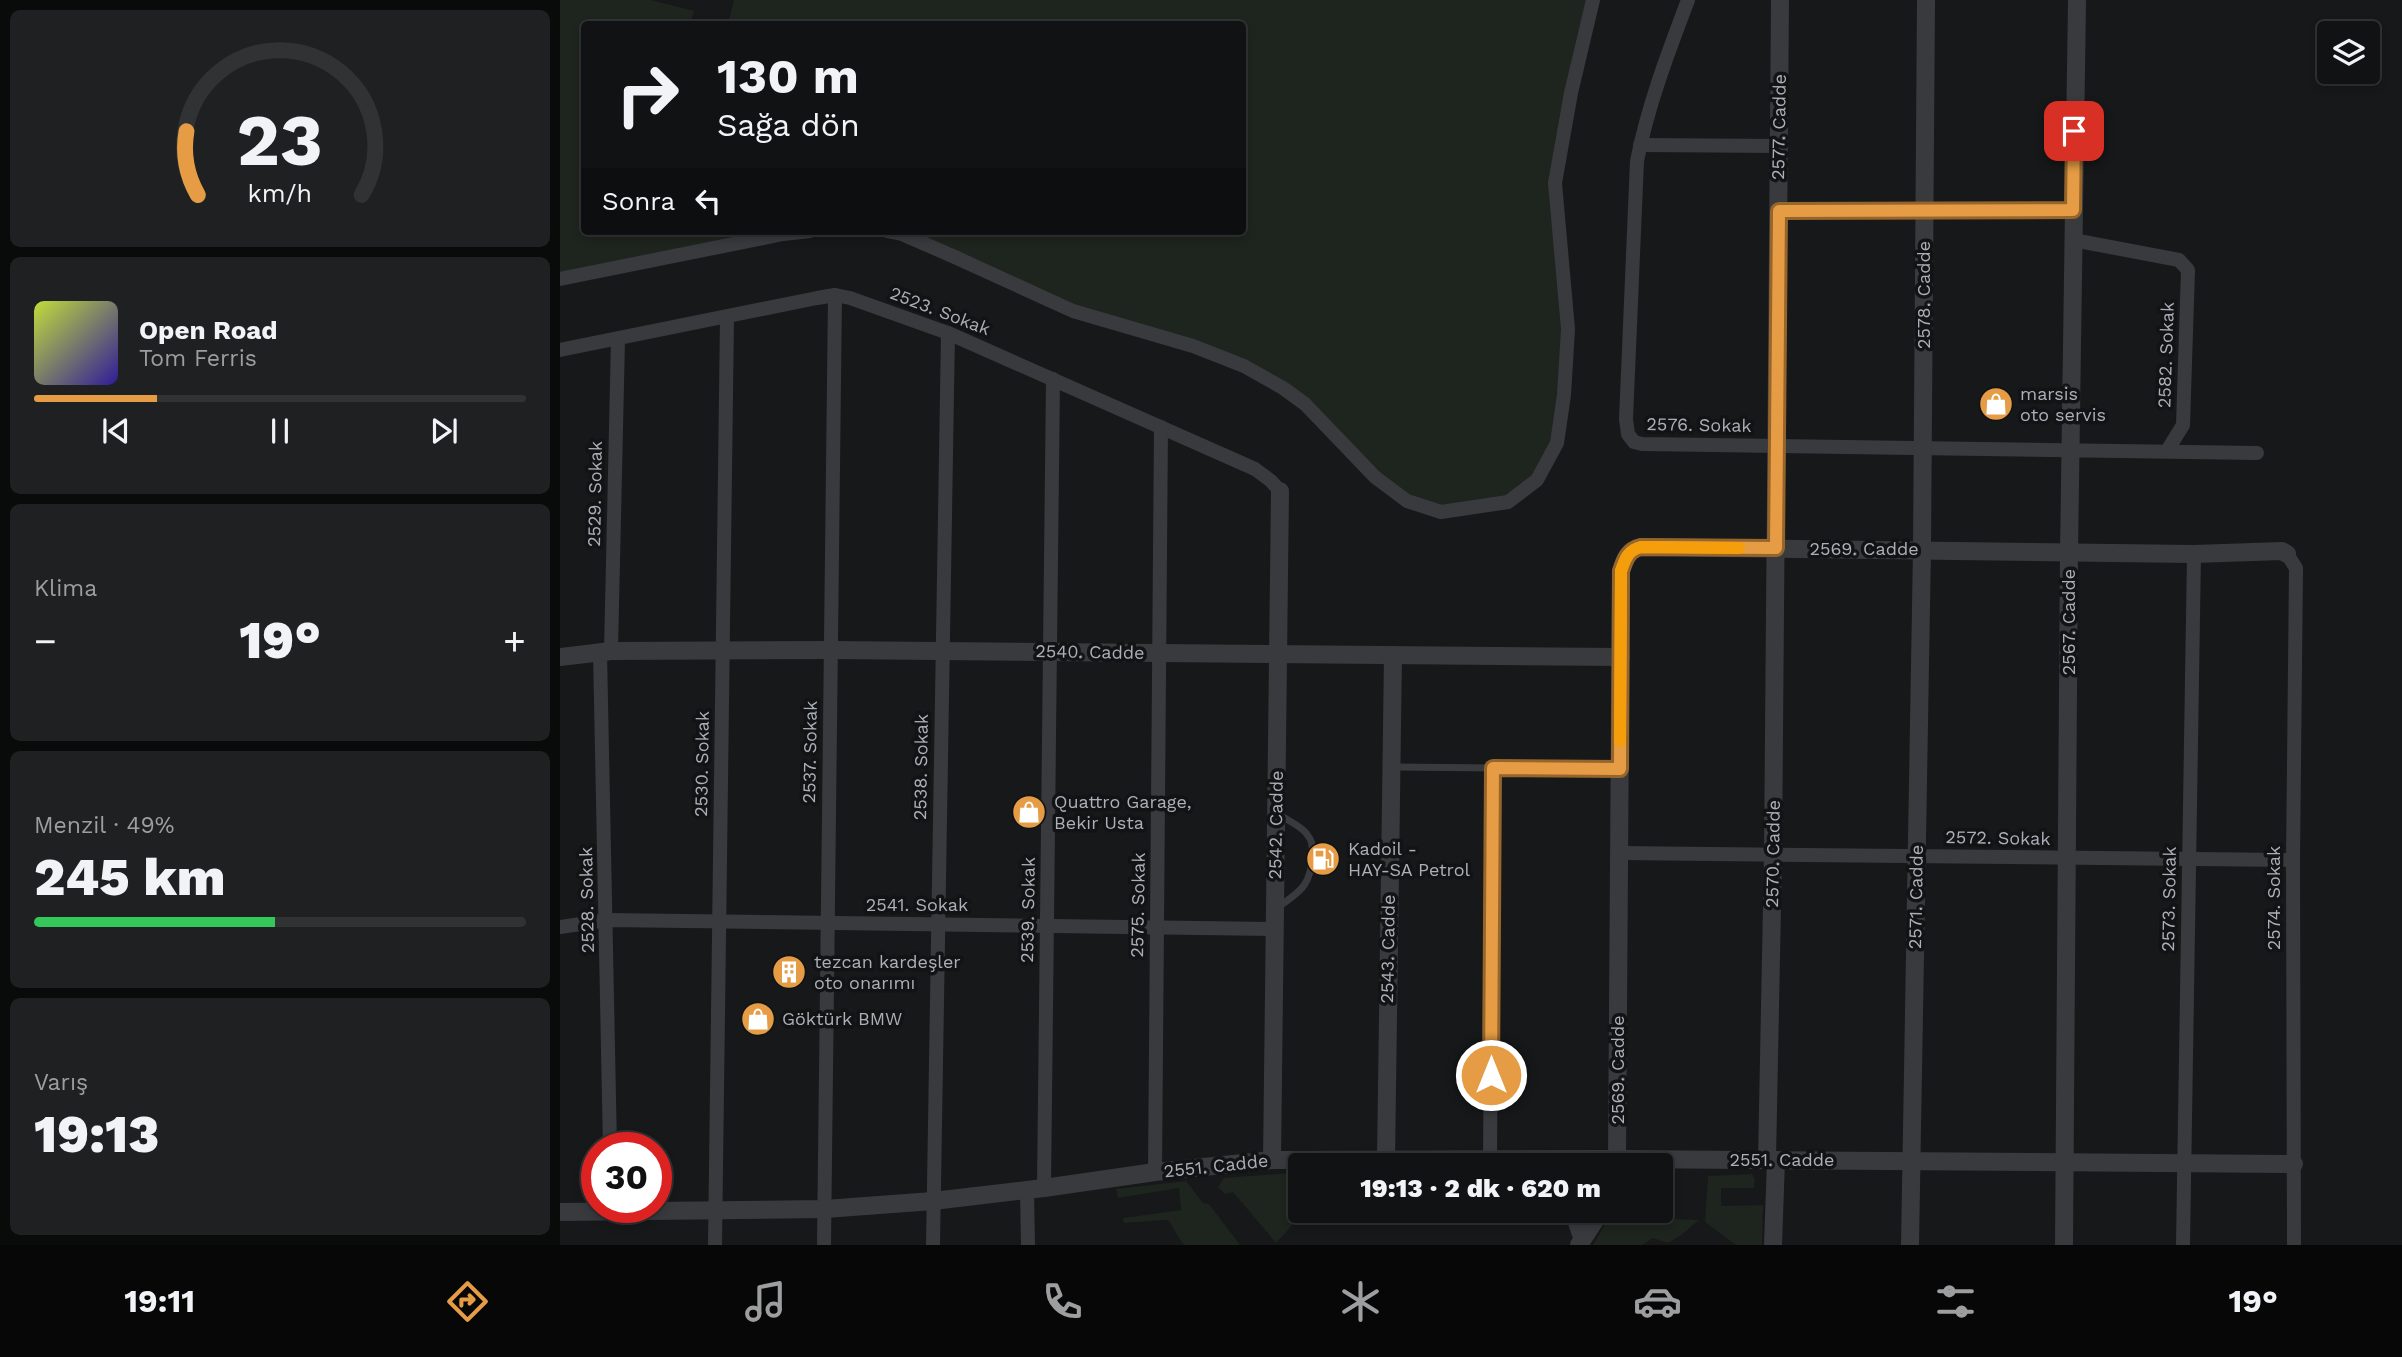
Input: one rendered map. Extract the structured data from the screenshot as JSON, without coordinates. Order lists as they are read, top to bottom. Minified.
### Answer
{"streets":{"street":["2577. Cadde","2578. Cadde","2523. Sokak","2582. Sokak","2576. Sokak","2529. Sokak","2569. Cadde","2567. Cadde","2540. Cadde","2537. Sokak","2530. Sokak","2538. Sokak","2542. Cadde","2572. Sokak","2570. Cadde","2571. Cadde","2574. Sokak","2573. Sokak","2528. Sokak","2541. Sokak","2575. Sokak","2539. Sokak","2543. Cadde","2551. Cadde"]},"crossings":[["2577. Cadde","2576. Sokak"],["2577. Cadde","2569. Cadde"],["2577. Cadde","2570. Cadde"],["2578. Cadde","2576. Sokak"],["2578. Cadde","2569. Cadde"],["2578. Cadde","2571. Cadde"],["2523. Sokak","2529. Sokak"],["2523. Sokak","2537. Sokak"],["2523. Sokak","2530. Sokak"],["2523. Sokak","2538. Sokak"],["2523. Sokak","2542. Cadde"],["2523. Sokak","2575. Sokak"],["2523. Sokak","2539. Sokak"],["2582. Sokak","2576. Sokak"],["2582. Sokak","2567. Cadde"],["2576. Sokak","2567. Cadde"],["2529. Sokak","2540. Cadde"],["2529. Sokak","2528. Sokak"],["2569. Cadde","2567. Cadde"],["2569. Cadde","2540. Cadde"],["2569. Cadde","2572. Sokak"],["2569. Cadde","2570. Cadde"],["2569. Cadde","2571. Cadde"],["2569. Cadde","2574. Sokak"],["2569. Cadde","2573. Sokak"],["2567. Cadde","2572. Sokak"],["2567. Cadde","2551. Cadde"],["2540. Cadde","2537. Sokak"],["2540. Cadde","2530. Sokak"],["2540. Cadde","2538. Sokak"],["2540. Cadde","2542. Cadde"],["2540. Cadde","2528. Sokak"],["2540. Cadde","2575. Sokak"],["2540. Cadde","2539. Sokak"],["2540. Cadde","2543. Cadde"],["2537. Sokak","2541. Sokak"],["2537. Sokak","2551. Cadde"],["2530. Sokak","2541. Sokak"],["2530. Sokak","2551. Cadde"],["2538. Sokak","2541. Sokak"],["2538. Sokak","2551. Cadde"],["2542. Cadde","2541. Sokak"],["2542. Cadde","2551. Cadde"],["2572. Sokak","2570. Cadde"],["2572. Sokak","2571. Cadde"],["2572. Sokak","2574. Sokak"],["2572. Sokak","2573. Sokak"],["2570. Cadde","2551. Cadde"],["2571. Cadde","2551. Cadde"],["2574. Sokak","2551. Cadde"],["2573. Sokak","2551. Cadde"],["2528. Sokak","2541. Sokak"],["2541. Sokak","2575. Sokak"],["2541. Sokak","2539. Sokak"],["2575. Sokak","2551. Cadde"],["2539. Sokak","2551. Cadde"]],"places":{"shop":["marsis oto servis","Quattro Garage, Bekir Usta","Göktürk BMW"],"fuel station":["Kadoil - HAY-SA Petrol"],"building":["tezcan kardeşler oto onarımı"]},"page":{"turn":["130 m","Sağa dön"],"then":"Sonra","song":["Open Road","Tom Ferris"],"tile":["Klima",["Menzil · 49%","245 km"],["Varış","19:13"]],"heat":["−","19°","+"],"limit":"30","trip":"19:13 · 2 dk · 620 m","tabs":["19:11","19°"],"gauge":["23","km/h"]}}
